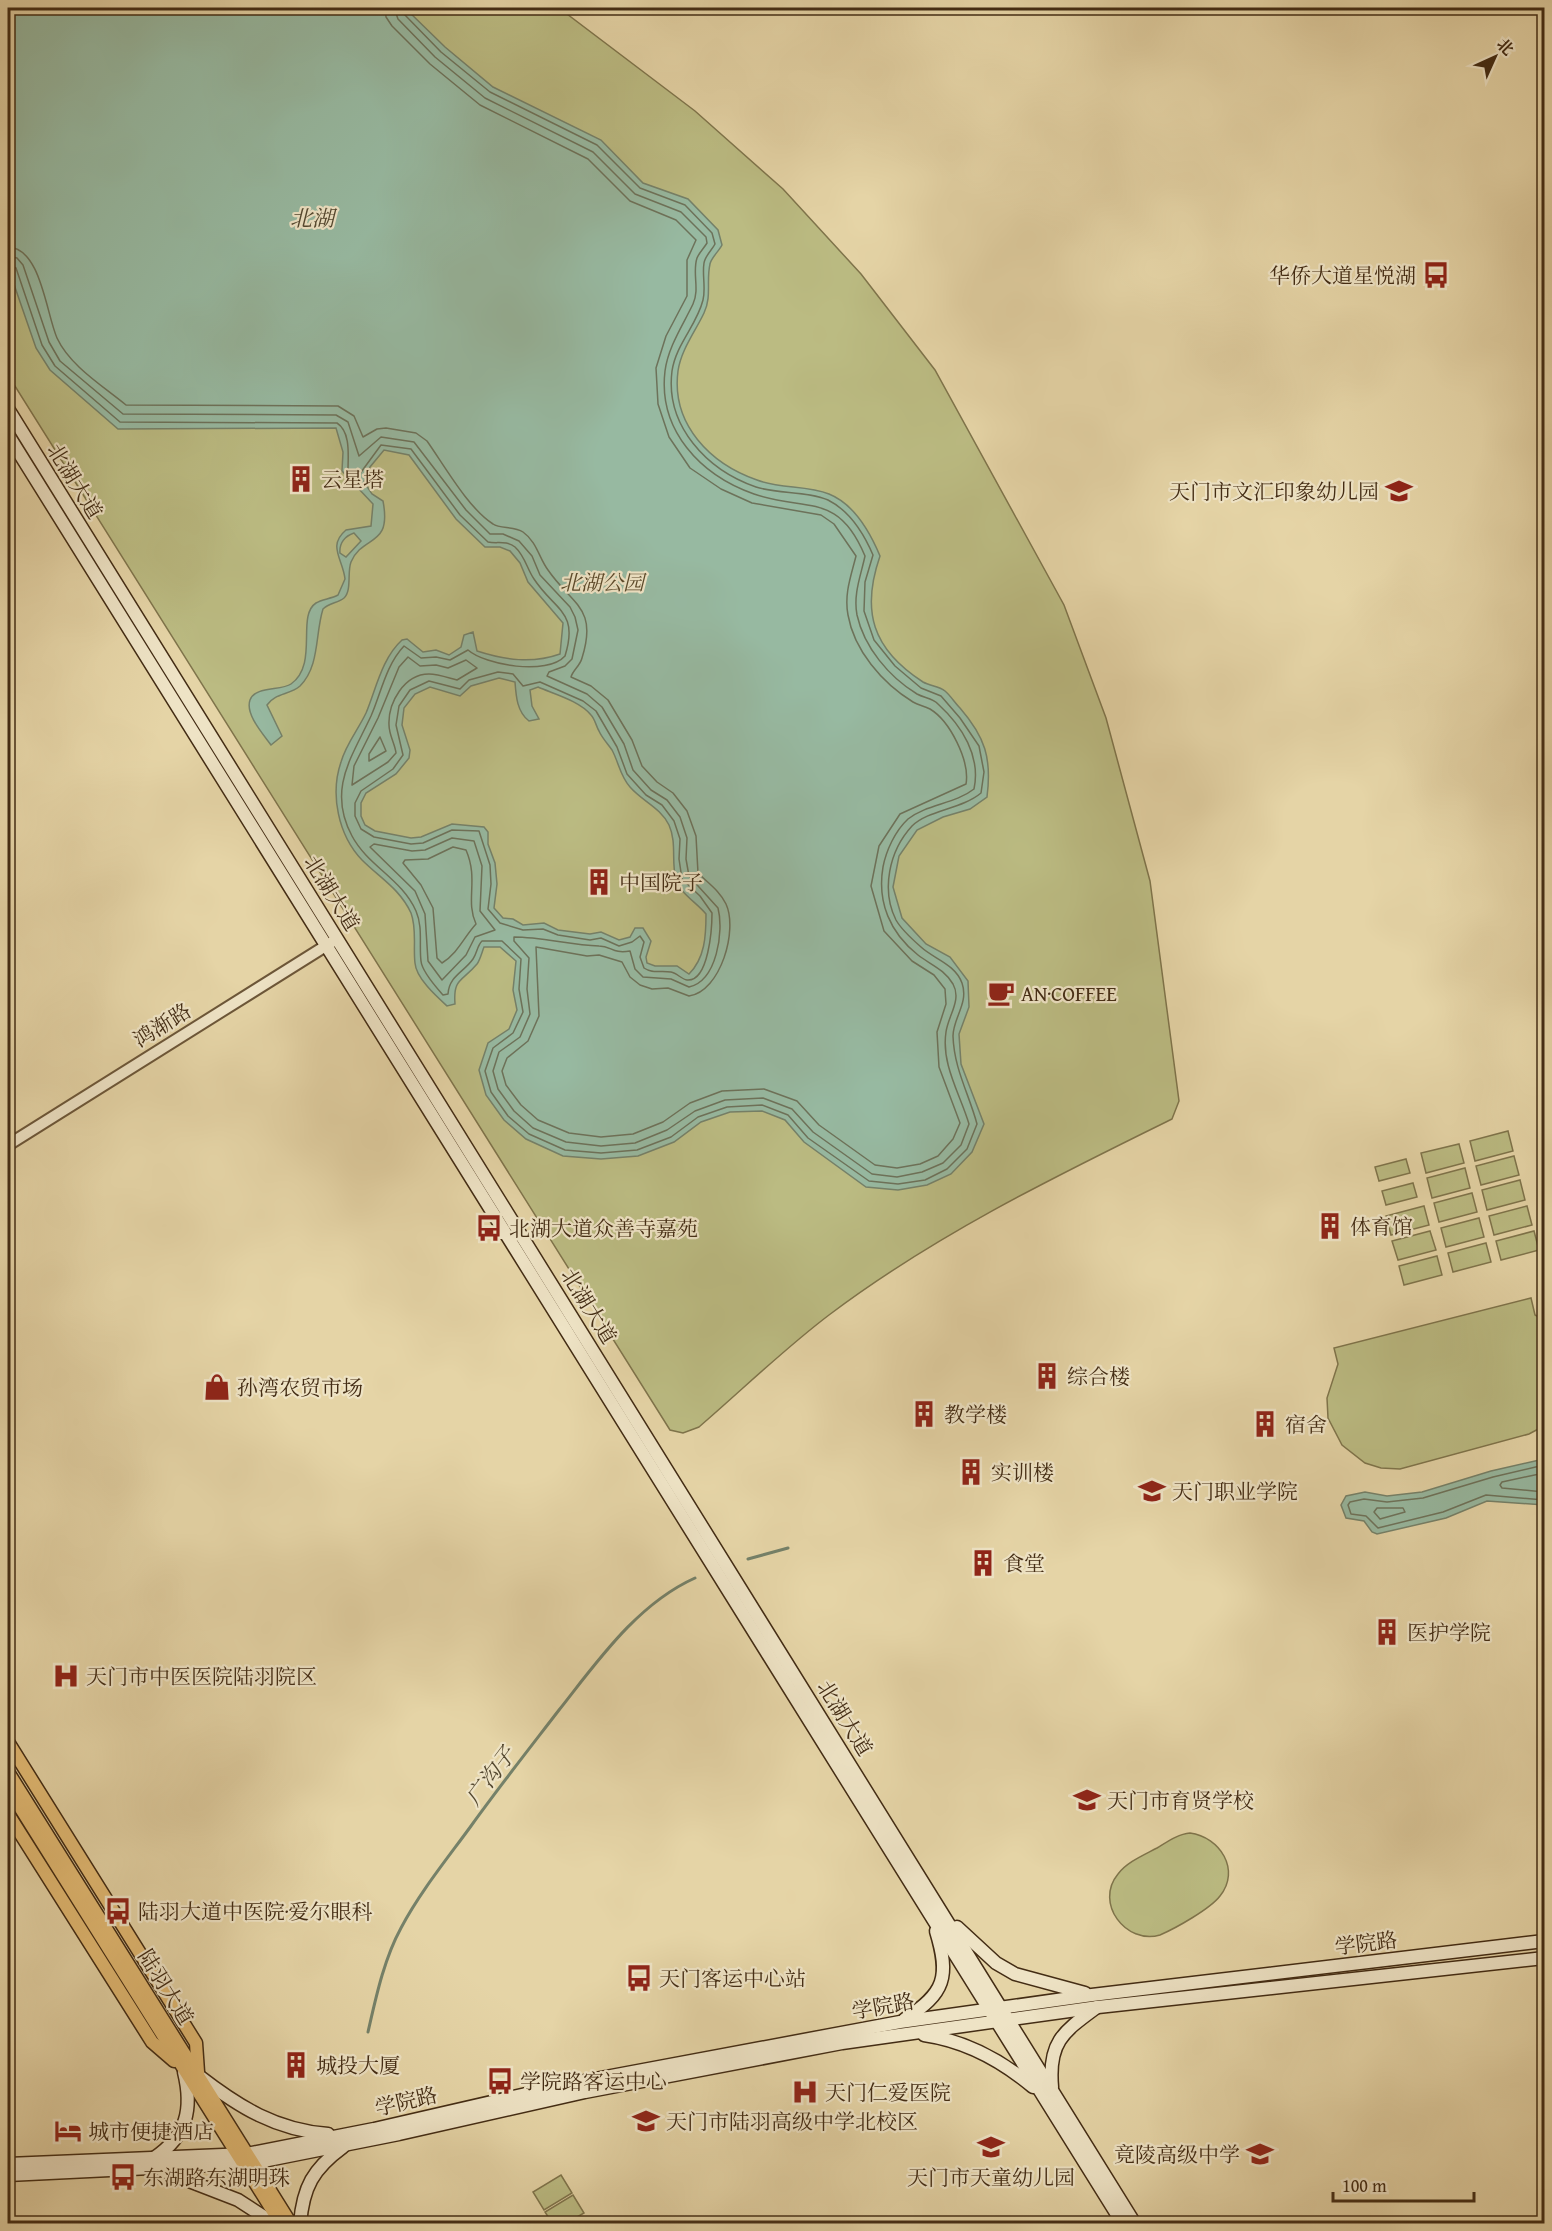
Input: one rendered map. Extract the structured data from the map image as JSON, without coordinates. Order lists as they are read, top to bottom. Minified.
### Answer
{"streets":{"main road":["北湖大道","学院路","陆羽大道"],"street":["鸿渐路"]},"crossings":[["北湖大道","鸿渐路"],["北湖大道","学院路"],["学院路","陆羽大道"]],"water":["北湖","广沟子"],"parks":["北湖公园"],"places":{"bus stop":["华侨大道星悦湖","北湖大道众善寺嘉苑","陆羽大道中医院·爱尔眼科","天门客运中心站","学院路客运中心","东湖路东湖明珠"],"building":["云星塔","中国院子","体育馆","综合楼","教学楼","宿舍","实训楼","食堂","医护学院","城投大厦"],"school or university":["天门市文汇印象幼儿园","天门职业学院","天门市育贤学校","天门市陆羽高级中学北校区","天门市天童幼儿园","竟陵高级中学"],"cafe":["AN·COFFEE"],"shop":["孙湾农贸市场"],"hospital":["天门市中医医院陆羽院区","天门仁爱医院"],"hotel":["城市便捷酒店"]},"scale_bar":"100 m","north":"top right"}
